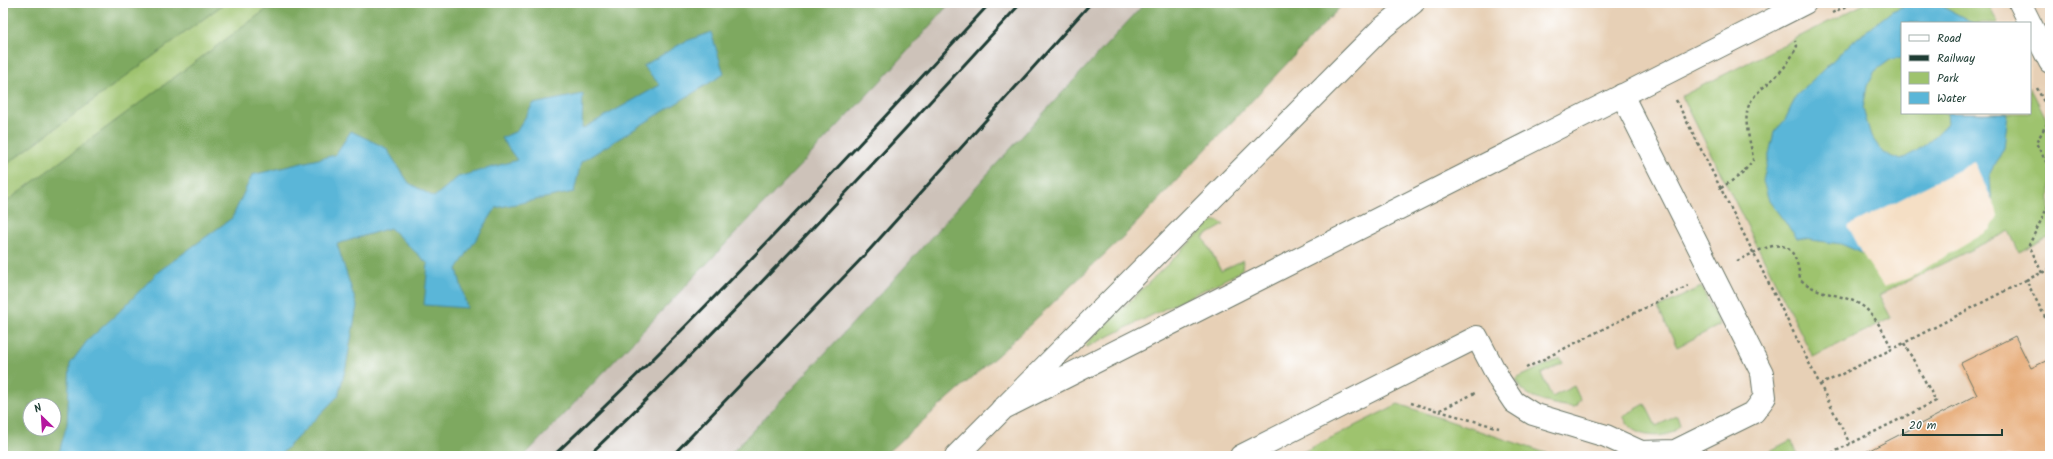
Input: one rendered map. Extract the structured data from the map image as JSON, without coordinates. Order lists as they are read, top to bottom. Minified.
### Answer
{"legend":["Road","Railway","Park","Water"],"scale_bar":"20 m","north":"top left"}
